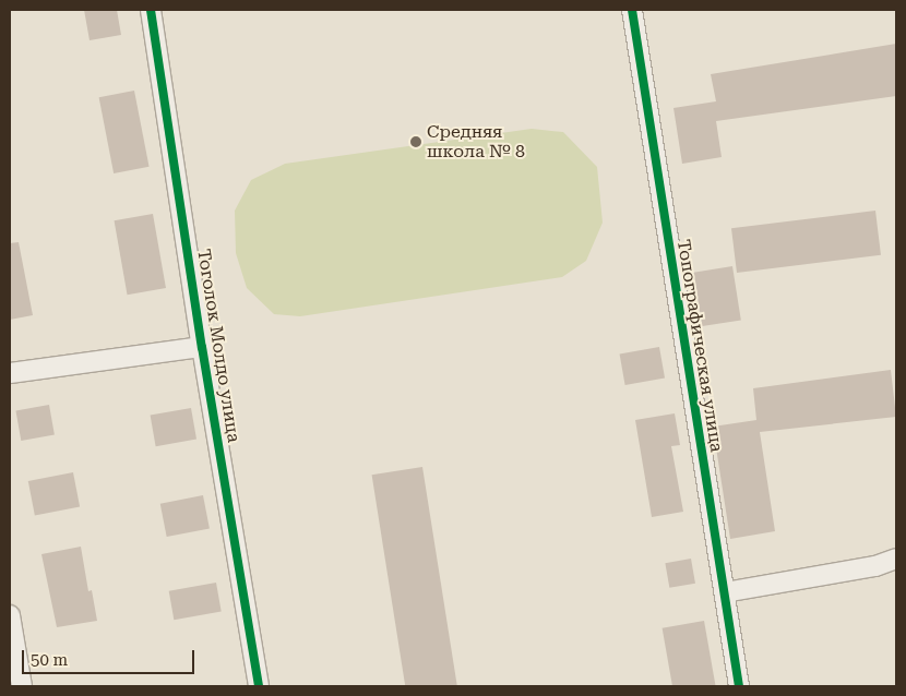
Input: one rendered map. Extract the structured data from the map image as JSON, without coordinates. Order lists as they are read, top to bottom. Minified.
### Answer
{"streets":{"street":["Тоголок Молдо улица","Топографическая улица"]},"places":["Средняя школа № 8"],"scale_bar":"50 m"}
